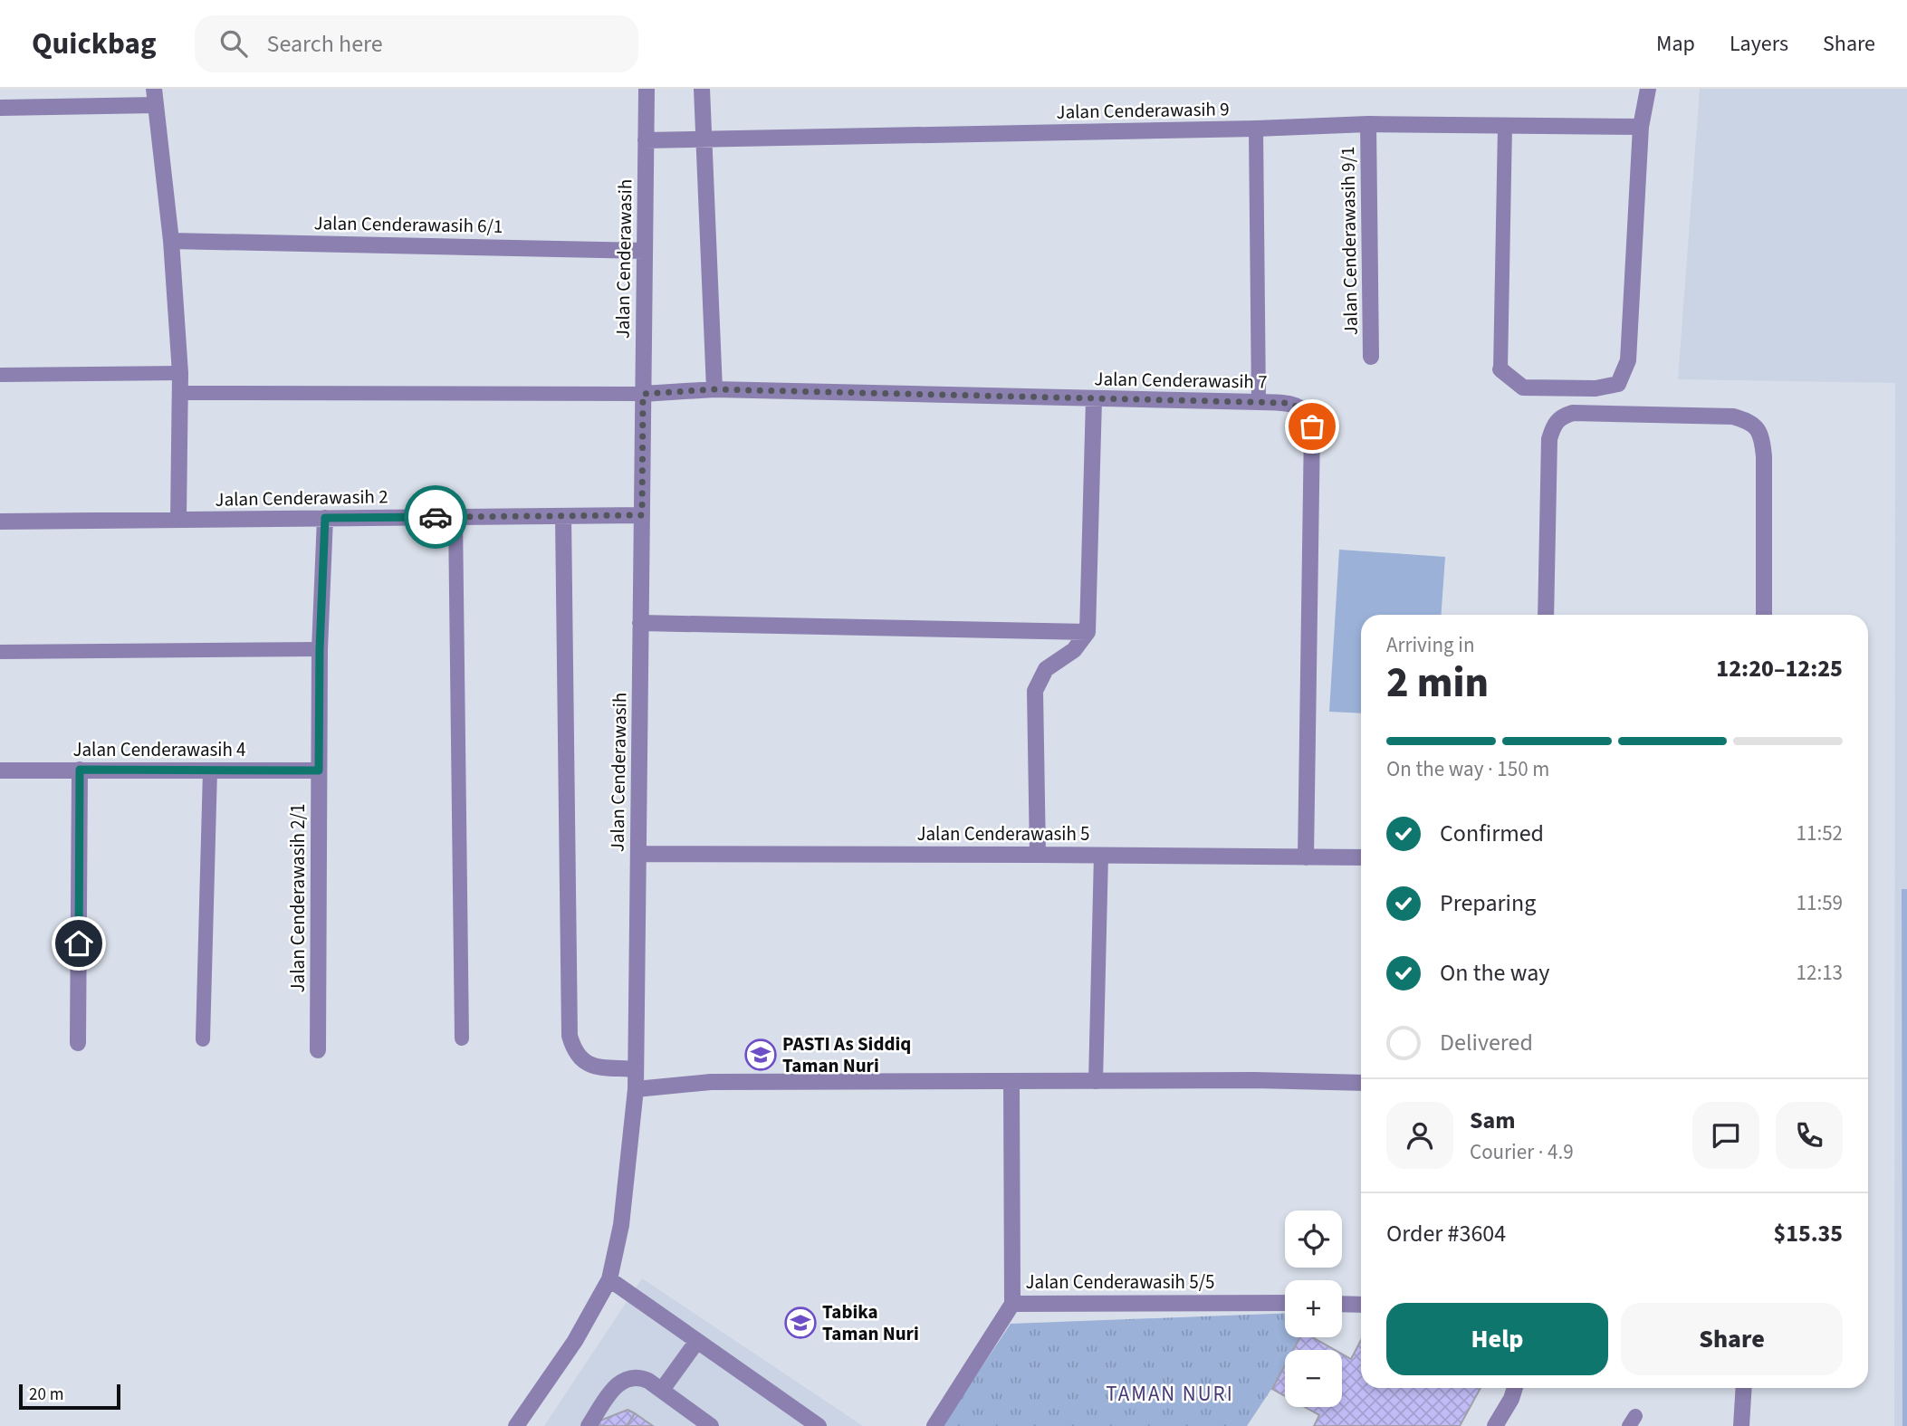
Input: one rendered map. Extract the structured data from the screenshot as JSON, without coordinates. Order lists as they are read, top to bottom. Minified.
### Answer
{"streets":{"street":["Jalan Cenderawasih 9","Jalan Cenderawasih 6/1","Jalan Cenderawasih 9/1","Jalan Cenderawasih","Jalan Cenderawasih 7","Jalan Cenderawasih 2","Jalan Cenderawasih 4","Jalan Cenderawasih 5","Jalan Cenderawasih 2/1","Jalan Cenderawasih 5/5"]},"crossings":[["Jalan Cenderawasih 9","Jalan Cenderawasih 9/1"],["Jalan Cenderawasih 9","Jalan Cenderawasih"],["Jalan Cenderawasih 6/1","Jalan Cenderawasih"],["Jalan Cenderawasih","Jalan Cenderawasih 7"],["Jalan Cenderawasih","Jalan Cenderawasih 2"],["Jalan Cenderawasih","Jalan Cenderawasih 5"],["Jalan Cenderawasih 7","Jalan Cenderawasih 5"],["Jalan Cenderawasih 2","Jalan Cenderawasih 2/1"],["Jalan Cenderawasih 4","Jalan Cenderawasih 2/1"]],"districts":["TAMAN NURI"],"places":{"school or university":["PASTI As Siddiq Taman Nuri","Tabika Taman Nuri"]},"scale_bar":"20 m","page":{"header":"Quickbag","search":"Search here","nav":["Map","Layers","Share"],"heading":["2 min","Arriving in","12:20–12:25"],"panel":["Sam","Courier · 4.9","Order #3604","$15.35"],"bar":"On the way · 150 m","list":[["Confirmed","11:52"],["Preparing","11:59"],["On the way","12:13"],"Delivered"],"map_buttons":["+","−"],"buttons":["Help","Share"],"scale":"20 m"}}
